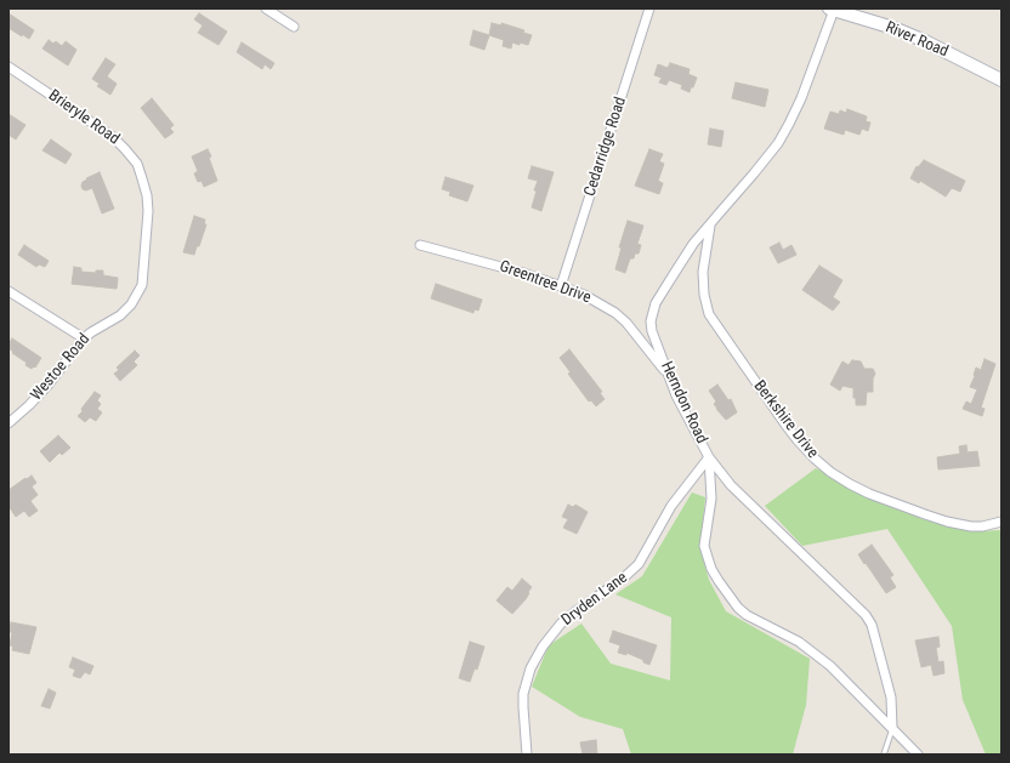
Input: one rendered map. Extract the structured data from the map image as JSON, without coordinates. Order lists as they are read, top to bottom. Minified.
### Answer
{"streets":{"main road":["River Road"],"street":["Brieryle Road","Cedarridge Road","Greentree Drive","Westoe Road","Herndon Road","Berkshire Drive","Dryden Lane"]},"crossings":[["River Road","Herndon Road"],["Brieryle Road","Westoe Road"],["Cedarridge Road","Greentree Drive"],["Greentree Drive","Herndon Road"],["Herndon Road","Berkshire Drive"],["Herndon Road","Dryden Lane"]]}
